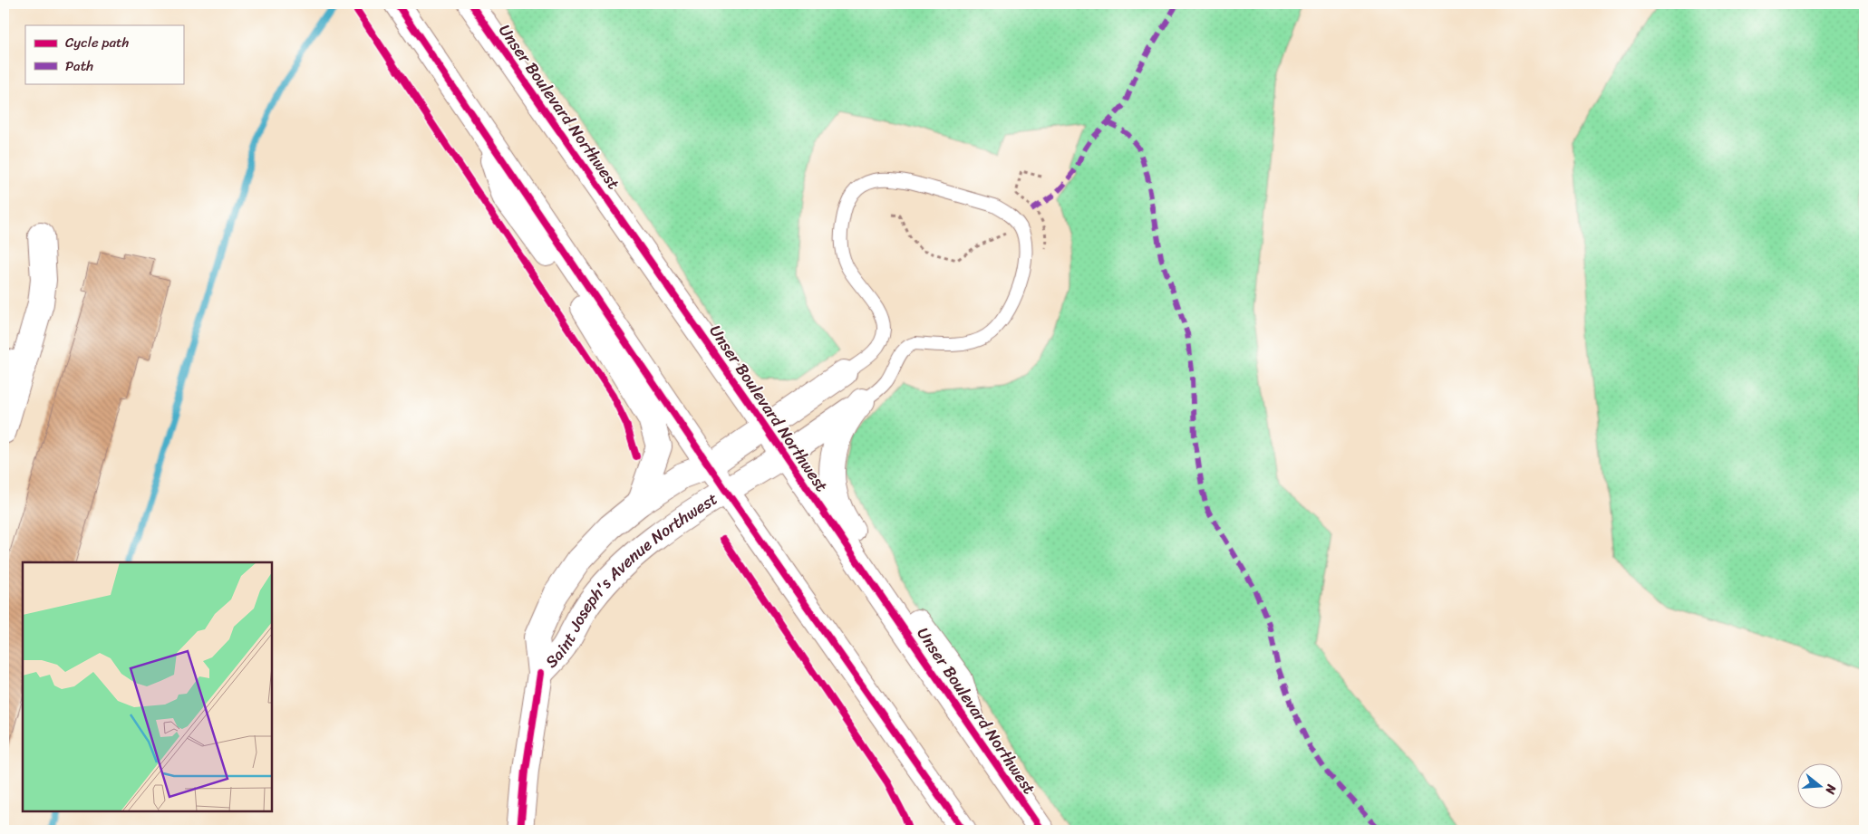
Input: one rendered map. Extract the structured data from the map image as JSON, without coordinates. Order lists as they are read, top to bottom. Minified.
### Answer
{"streets":{"main road":["Unser Boulevard Northwest","Saint Joseph's Avenue Northwest"]},"crossings":[["Unser Boulevard Northwest","Saint Joseph's Avenue Northwest"]],"legend":["Cycle path","Path"],"north":"right"}
